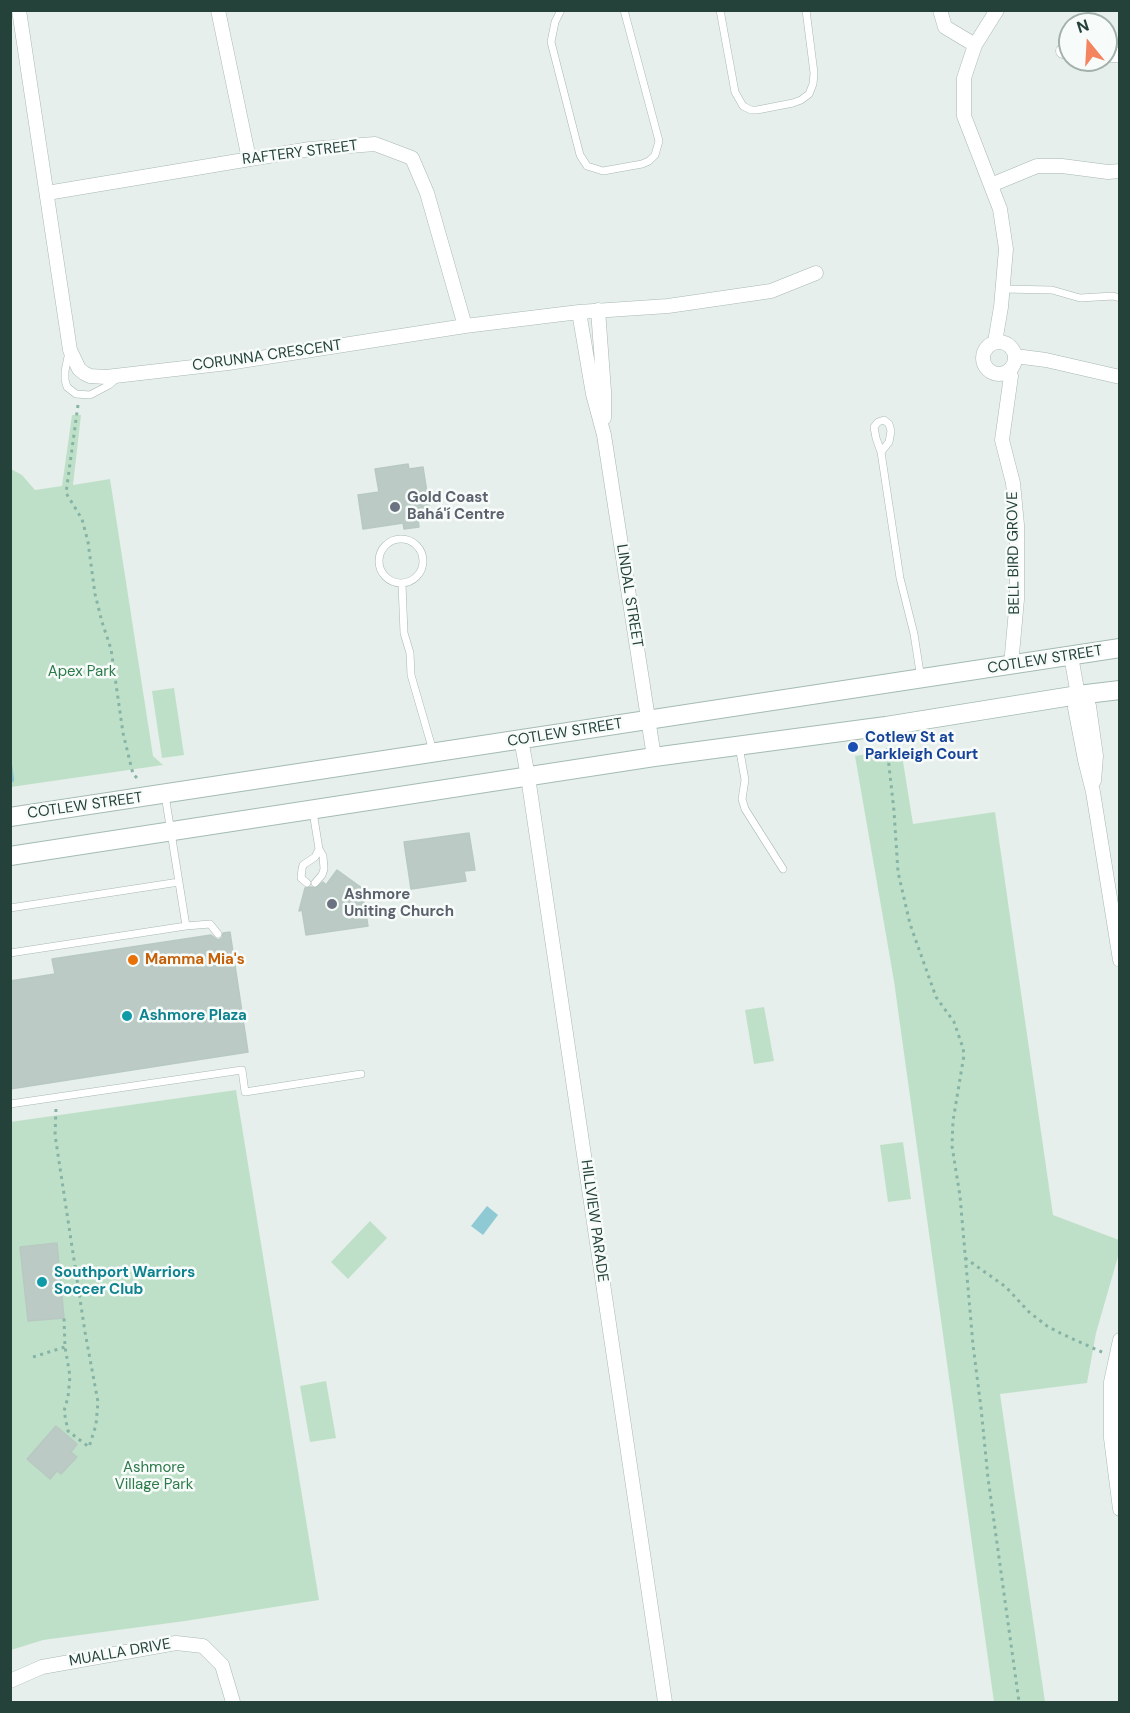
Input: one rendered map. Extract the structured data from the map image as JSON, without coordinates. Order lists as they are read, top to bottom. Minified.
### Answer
{"streets":{"main road":["COTLEW STREET"],"street":["RAFTERY STREET","CORUNNA CRESCENT","BELL BIRD GROVE","LINDAL STREET","HILLVIEW PARADE","MUALLA DRIVE"]},"crossings":[["RAFTERY STREET","CORUNNA CRESCENT"],["CORUNNA CRESCENT","LINDAL STREET"],["BELL BIRD GROVE","COTLEW STREET"],["LINDAL STREET","COTLEW STREET"],["COTLEW STREET","HILLVIEW PARADE"]],"parks":["Apex Park","Ashmore Village Park"],"places":["Gold Coast Bahá'í Centre","Cotlew St at Parkleigh Court","Ashmore Uniting Church","Mamma Mia's","Ashmore Plaza","Southport Warriors Soccer Club"],"north":"top"}
